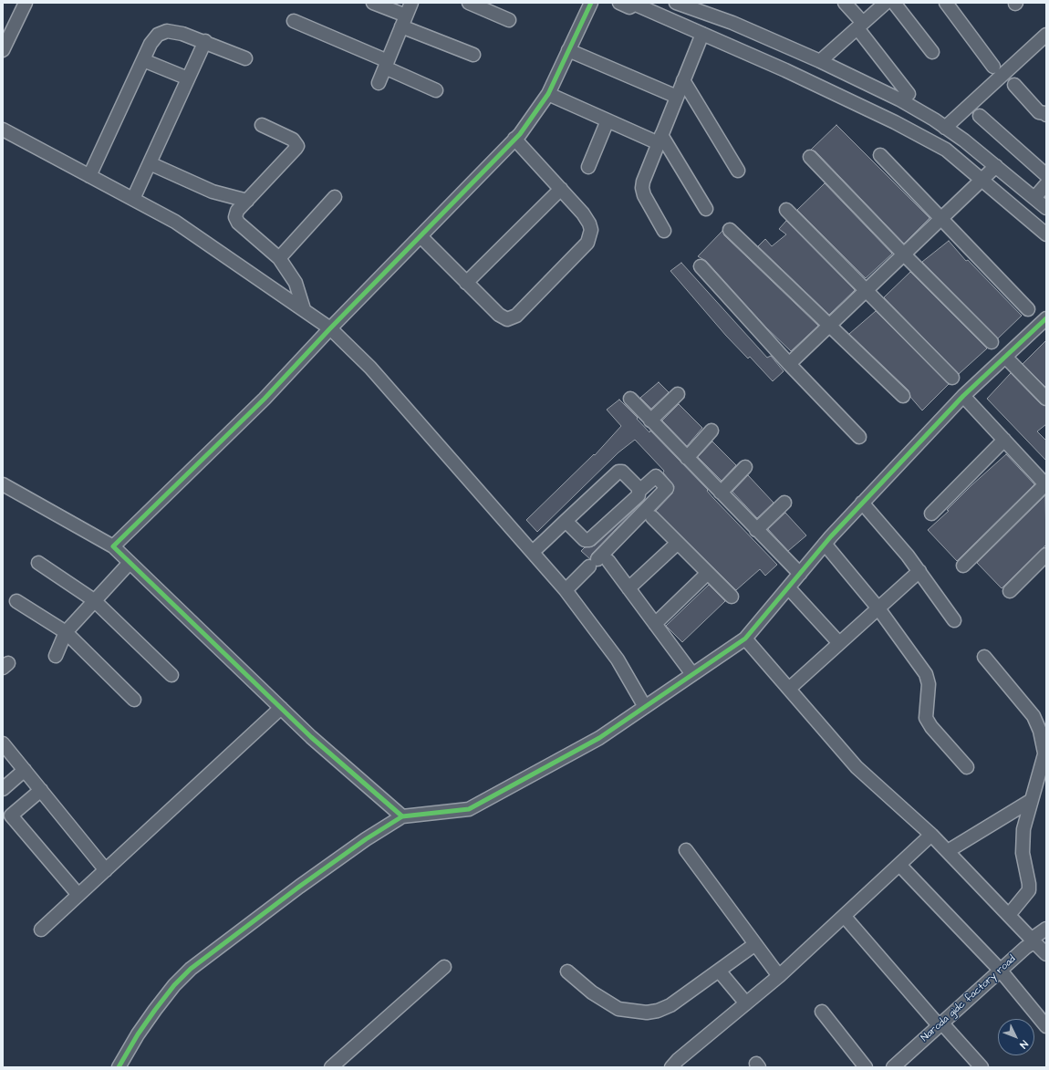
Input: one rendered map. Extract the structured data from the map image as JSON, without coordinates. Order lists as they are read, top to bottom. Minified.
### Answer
{"streets":{"street":["Naroda gidc factory road"]},"north":"bottom right"}
